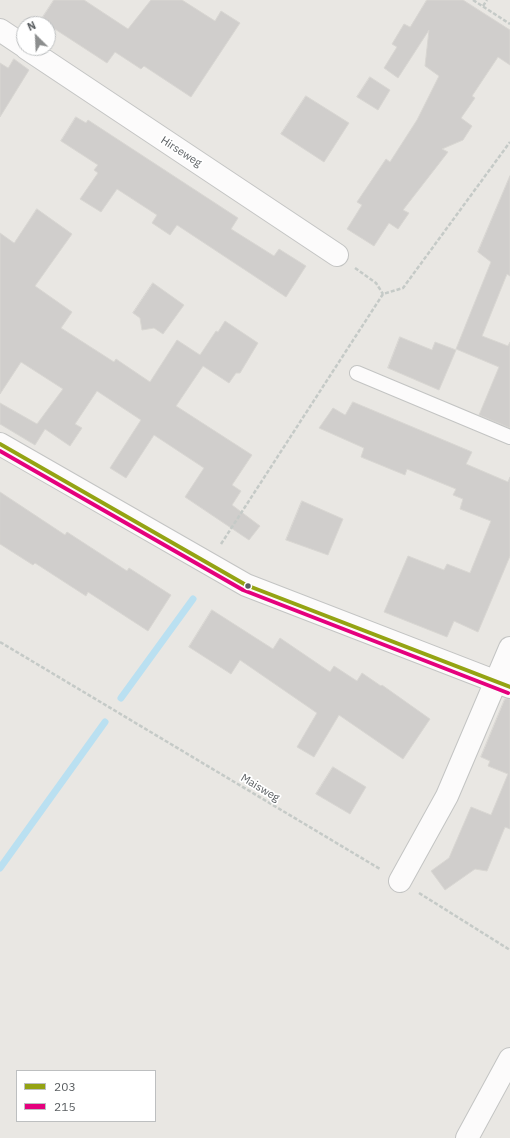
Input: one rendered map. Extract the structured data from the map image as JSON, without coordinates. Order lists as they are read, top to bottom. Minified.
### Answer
{"streets":{"street":["Hirseweg"],"path":["Maisweg"]},"lines":["transit line 203","transit line 215"],"legend":["203","215"],"north":"top left"}
